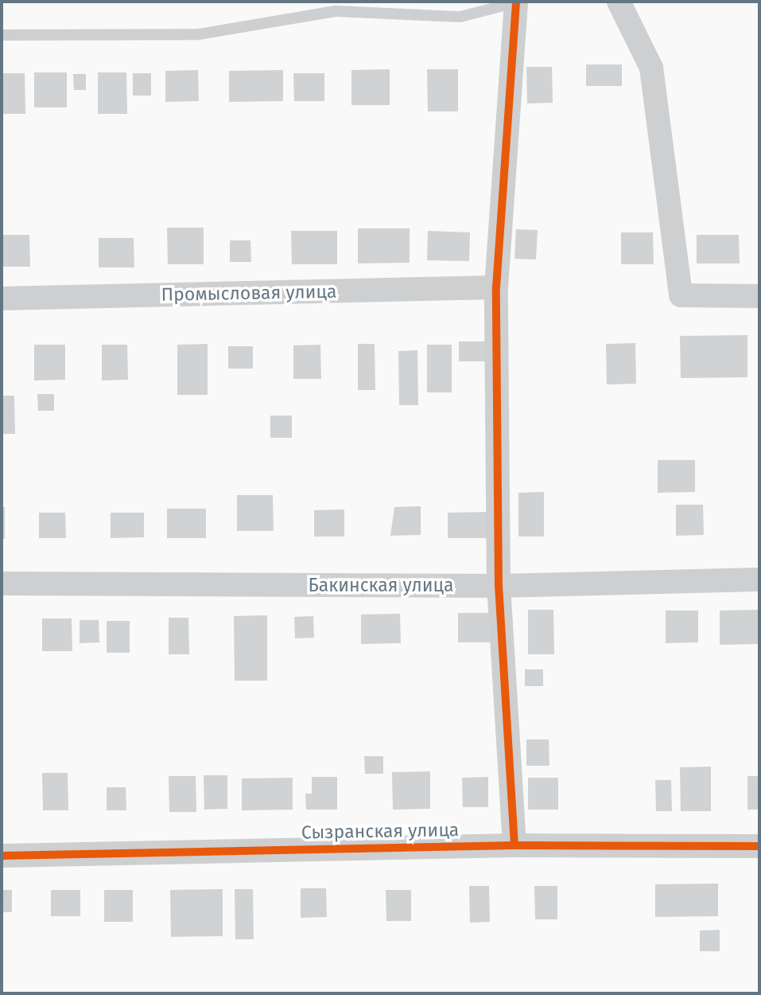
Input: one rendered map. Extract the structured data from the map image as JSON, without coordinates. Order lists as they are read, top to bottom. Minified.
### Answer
{"streets":{"street":["Промысловая улица","Бакинская улица","Сызранская улица"]}}
